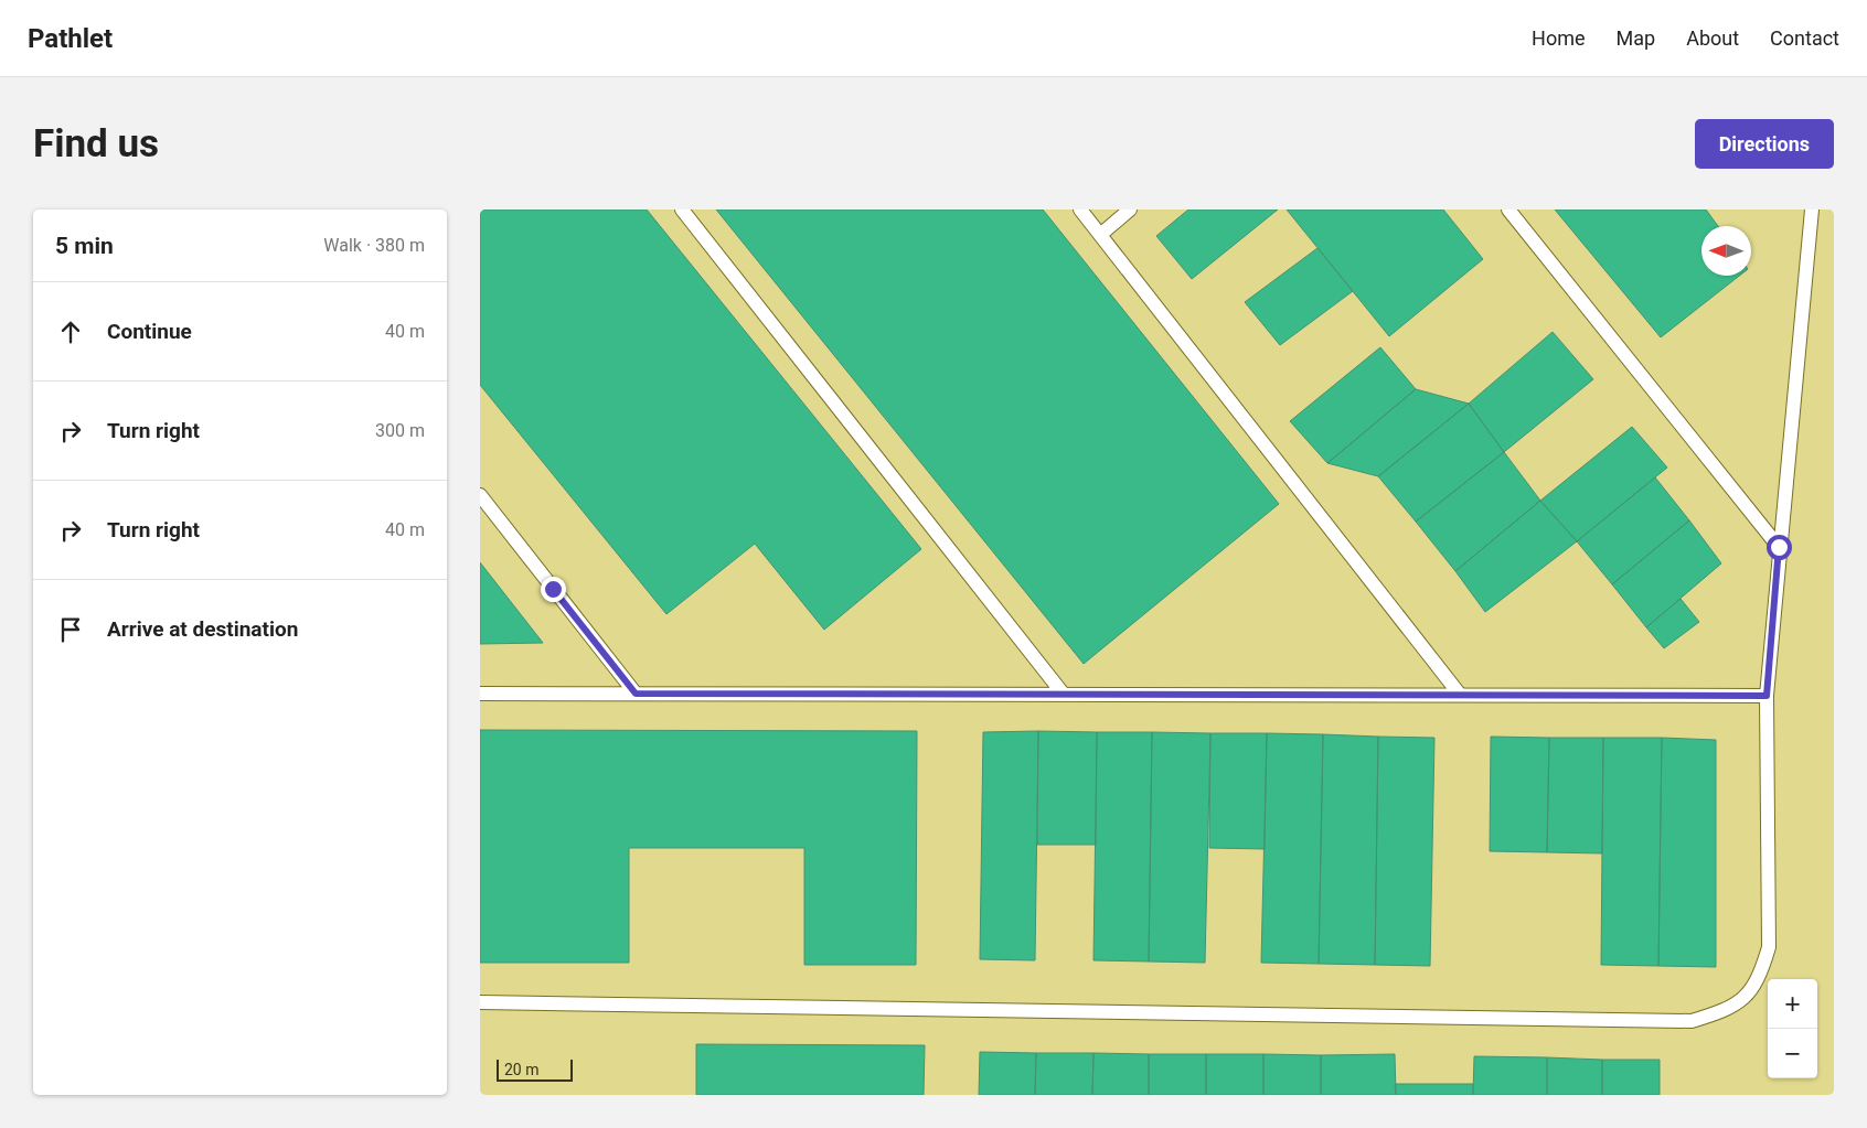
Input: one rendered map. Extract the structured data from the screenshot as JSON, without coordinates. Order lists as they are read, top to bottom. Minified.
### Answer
{"scale_bar":"20 m","north":"left","page":{"header":"Pathlet","nav":["Home","Map","About","Contact"],"buttons":"Directions","title":"Find us","heading":["5 min","Walk · 380 m"],"list":[["Continue","40 m"],["Turn right","300 m"],["Turn right","40 m"],"Arrive at destination"],"map_buttons":["+","−"],"scale":"20 m"}}
